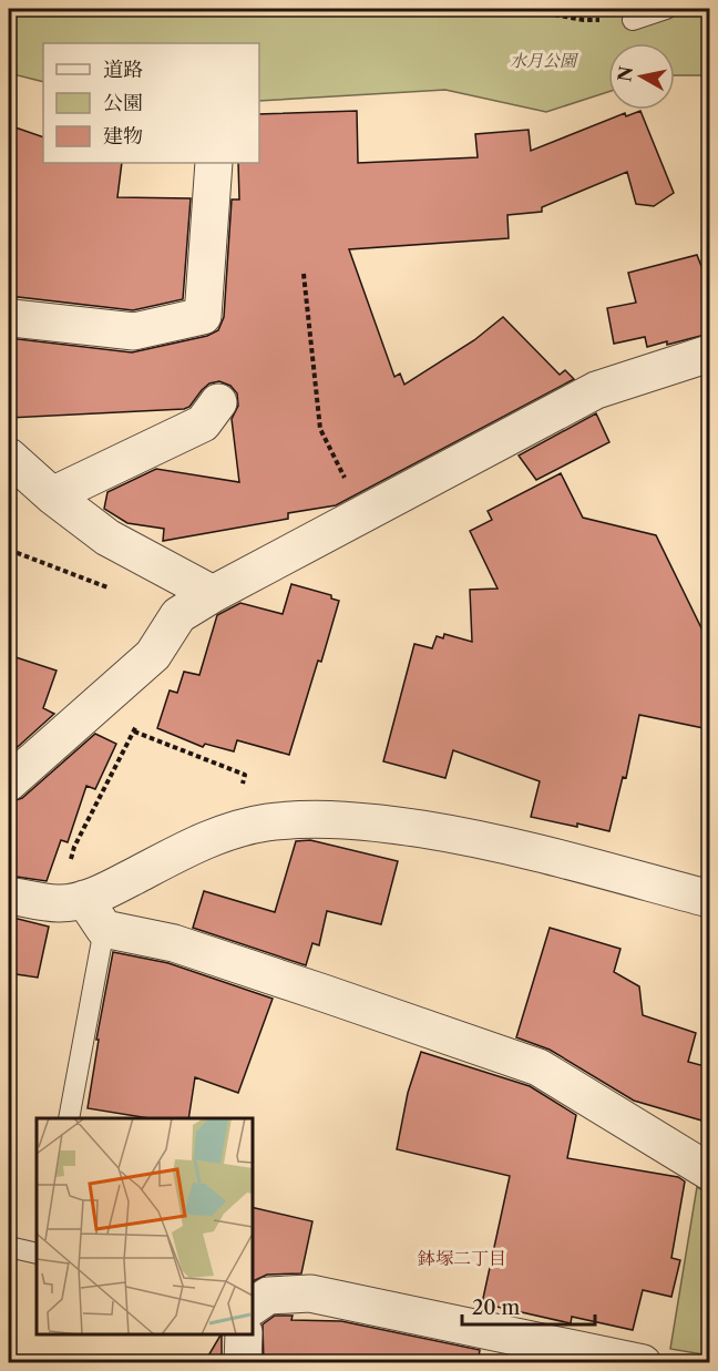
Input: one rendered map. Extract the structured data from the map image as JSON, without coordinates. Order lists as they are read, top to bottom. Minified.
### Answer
{"districts":["鉢塚二丁目"],"parks":["水月公園"],"legend":["道路","公園","建物"],"scale_bar":"20 m","north":"left"}
